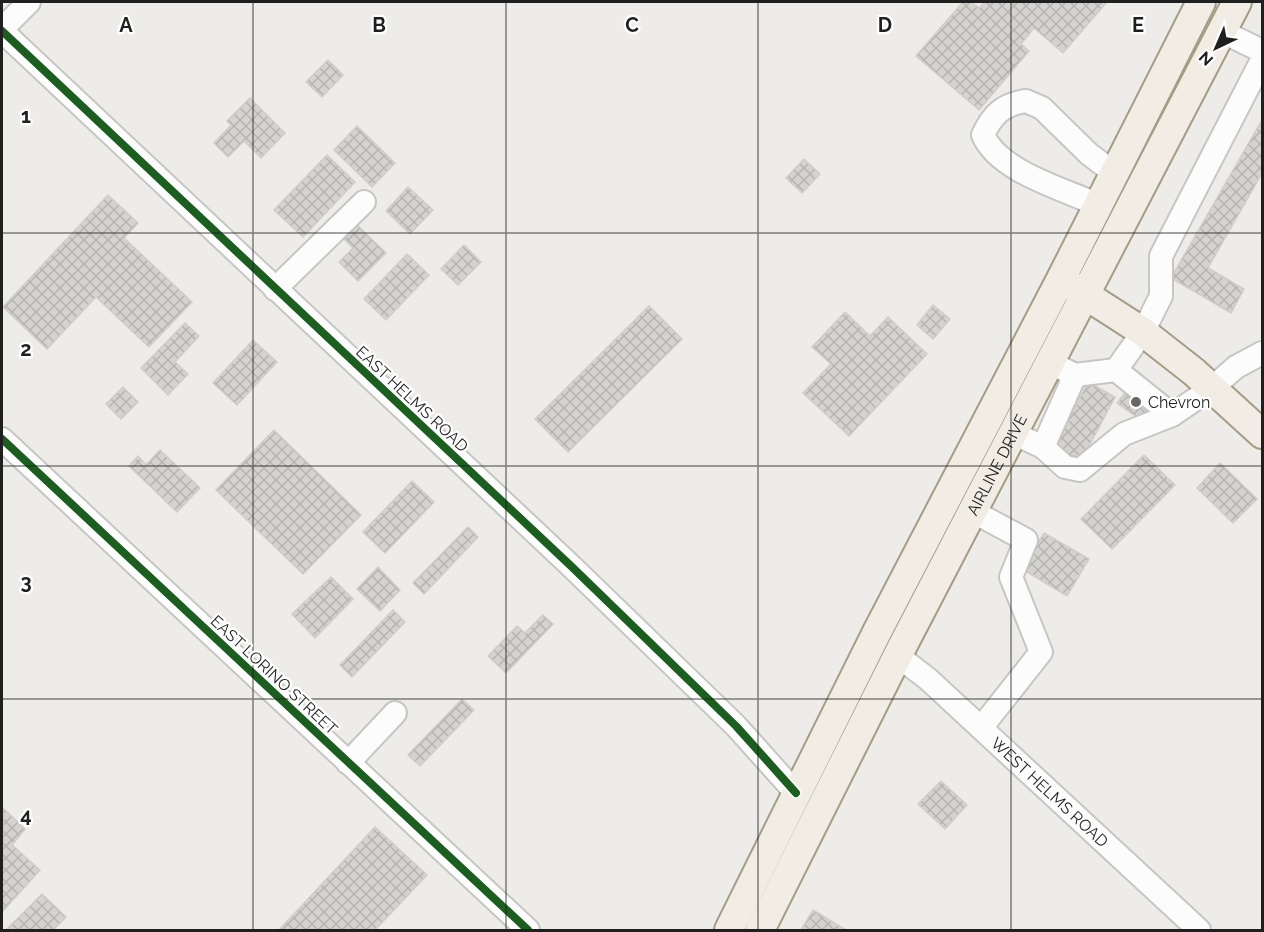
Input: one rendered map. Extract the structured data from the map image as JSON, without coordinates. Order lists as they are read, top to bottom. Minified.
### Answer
{"streets":{"main road":["AIRLINE DRIVE"],"street":["EAST HELMS ROAD","EAST LORINO STREET","WEST HELMS ROAD"]},"crossings":[["EAST HELMS ROAD","AIRLINE DRIVE"],["AIRLINE DRIVE","WEST HELMS ROAD"]],"places":["Chevron"],"north":"bottom left","grid":{"columns":["A","B","C","D","E"],"rows":["1","2","3","4"]}}
